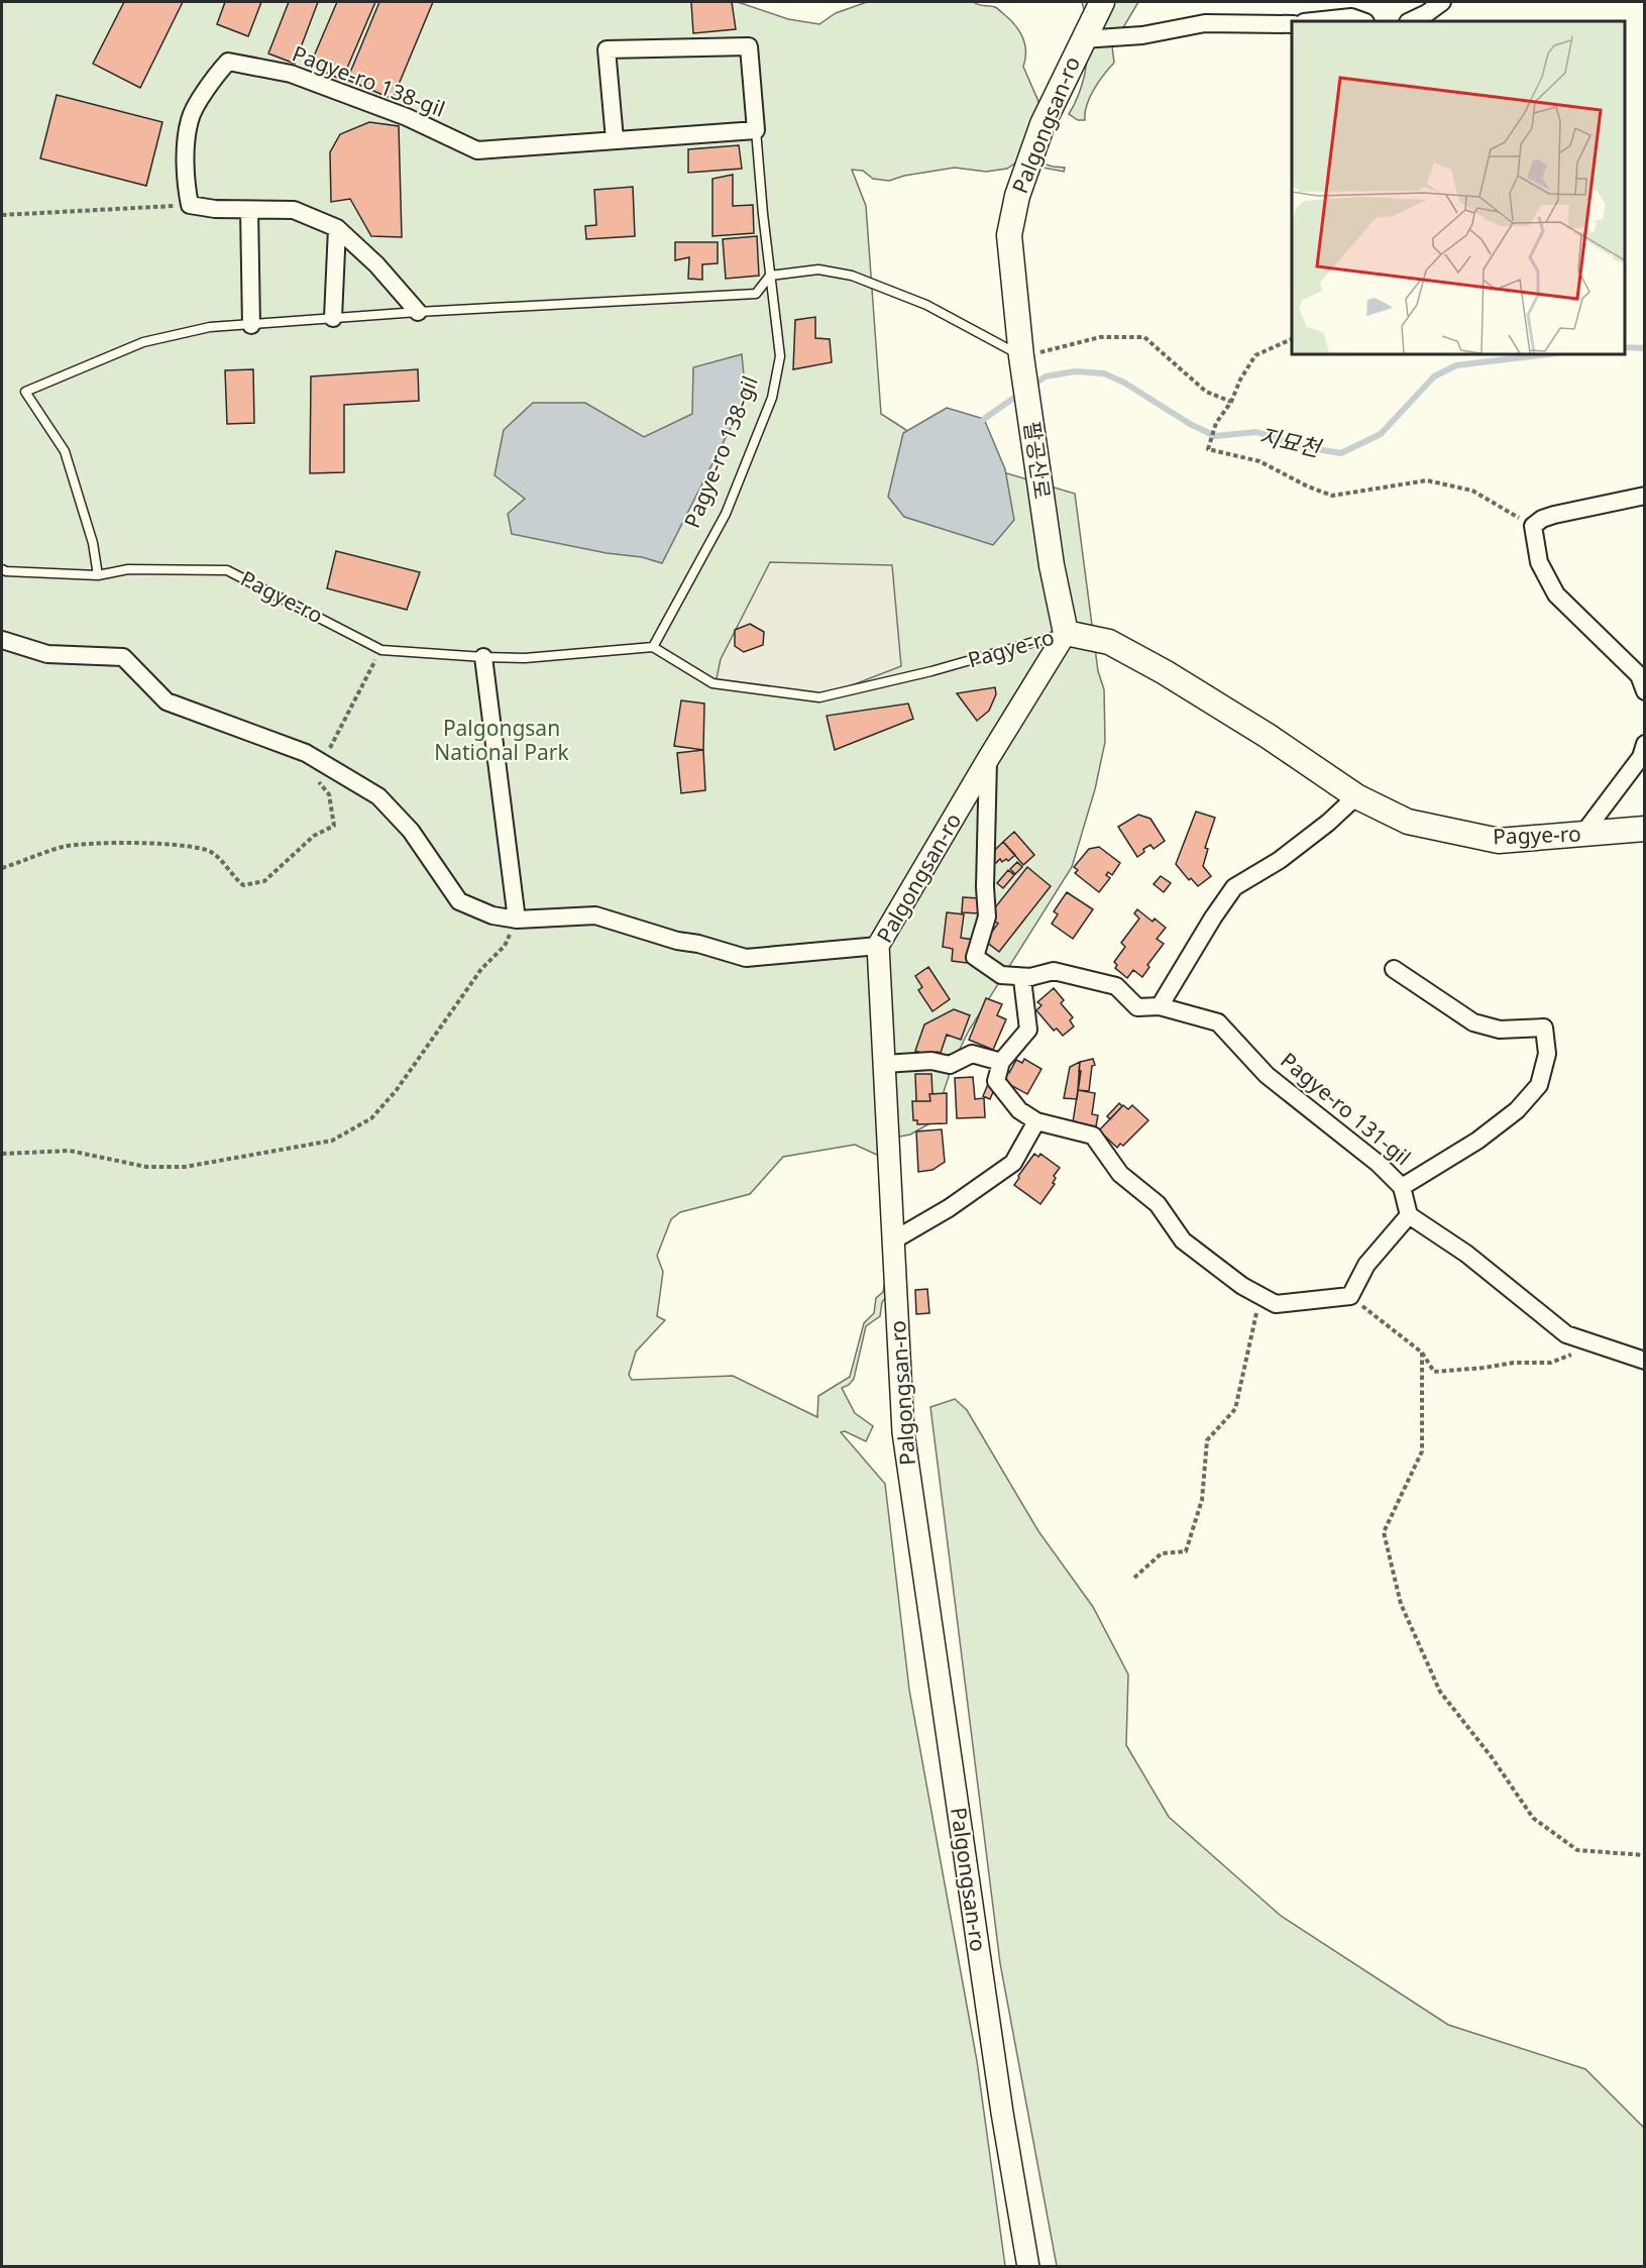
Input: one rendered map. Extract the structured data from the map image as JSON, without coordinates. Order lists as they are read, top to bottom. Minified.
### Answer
{"streets":{"main road":["Palgongsan-ro","팔공산로","Pagye-ro"],"street":["Pagye-ro 138-gil","Pagye-ro 131-gil"]},"crossings":[["Pagye-ro 138-gil","Pagye-ro"],["Palgongsan-ro","팔공산로"],["Palgongsan-ro","Pagye-ro"],["Palgongsan-ro","Pagye-ro 131-gil"],["팔공산로","Pagye-ro"]],"water":["지묘천"],"parks":["Palgongsan National Park"]}
